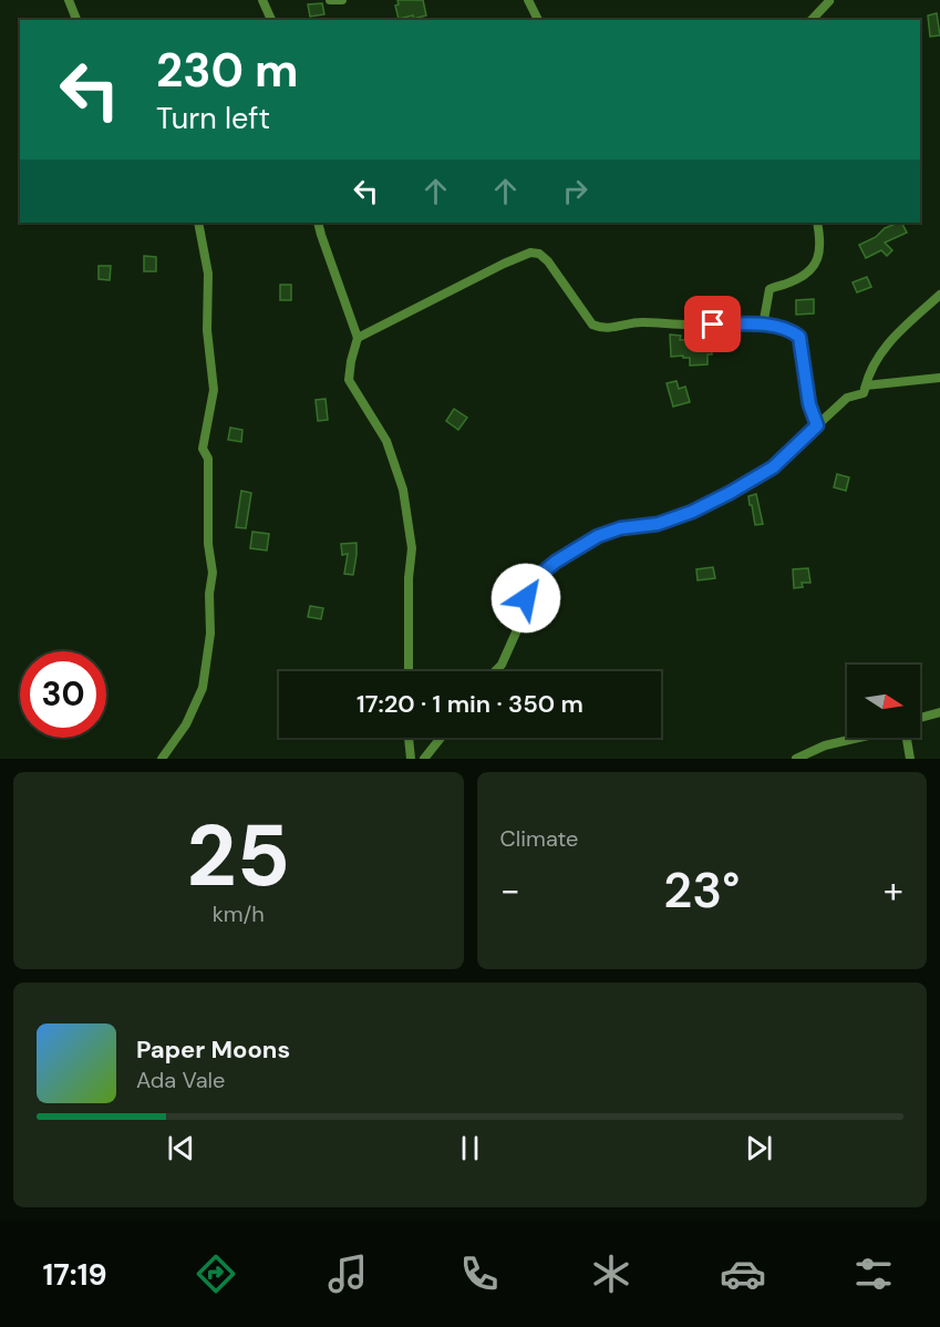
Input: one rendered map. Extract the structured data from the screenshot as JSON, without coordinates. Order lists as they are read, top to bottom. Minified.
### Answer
{"north":"right","page":{"turn":["230 m","Turn left"],"limit":"30","trip":"17:20 · 1 min · 350 m","tile":[["25","km/h"],"Climate"],"heat":["−","23°","+"],"song":["Paper Moons","Ada Vale"],"tabs":"17:19"}}
